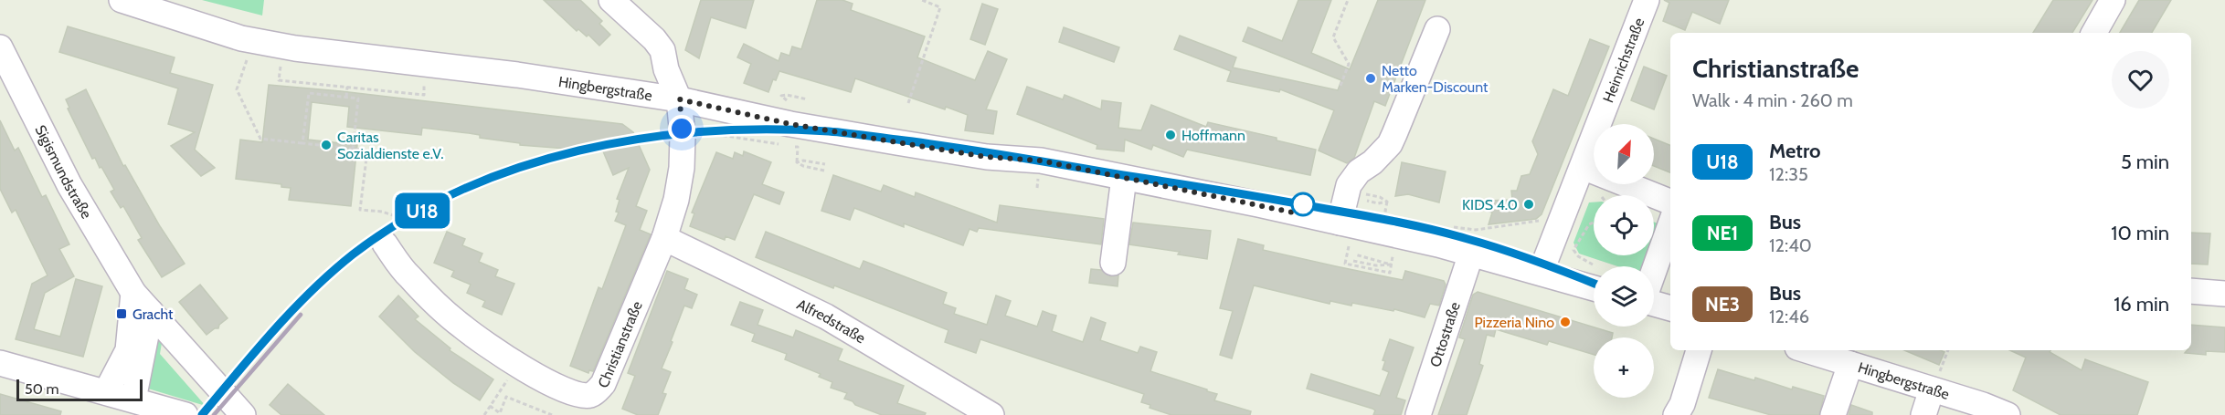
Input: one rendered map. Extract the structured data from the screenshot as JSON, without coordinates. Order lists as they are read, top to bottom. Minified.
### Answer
{"streets":{"street":["Heinrichstraße","Hingbergstraße","Sigismundstraße","Alfredstraße","Ottostraße","Christianstraße"]},"crossings":[["Heinrichstraße","Hingbergstraße"],["Hingbergstraße","Ottostraße"],["Hingbergstraße","Christianstraße"],["Alfredstraße","Christianstraße"]],"places":{"other":["Netto Marken-Discount","Hoffmann","Caritas Sozialdienste e.V.","KIDS 4.0","Pizzeria Nino"],"transit":["Gracht"]},"lines":["metro line U18"],"scale_bar":"50 m","north":"top right","page":{"on_map":"U18","heading":["Christianstraße","Walk · 4 min · 260 m"],"map_buttons":"+","list":[{"mark":"U18","name":"Metro","note":"12:35","value":"5 min"},{"mark":"NE1","name":"Bus","note":"12:40","value":"10 min"},{"mark":"NE3","name":"Bus","note":"12:46","value":"16 min"}],"scale":"50 m"}}
